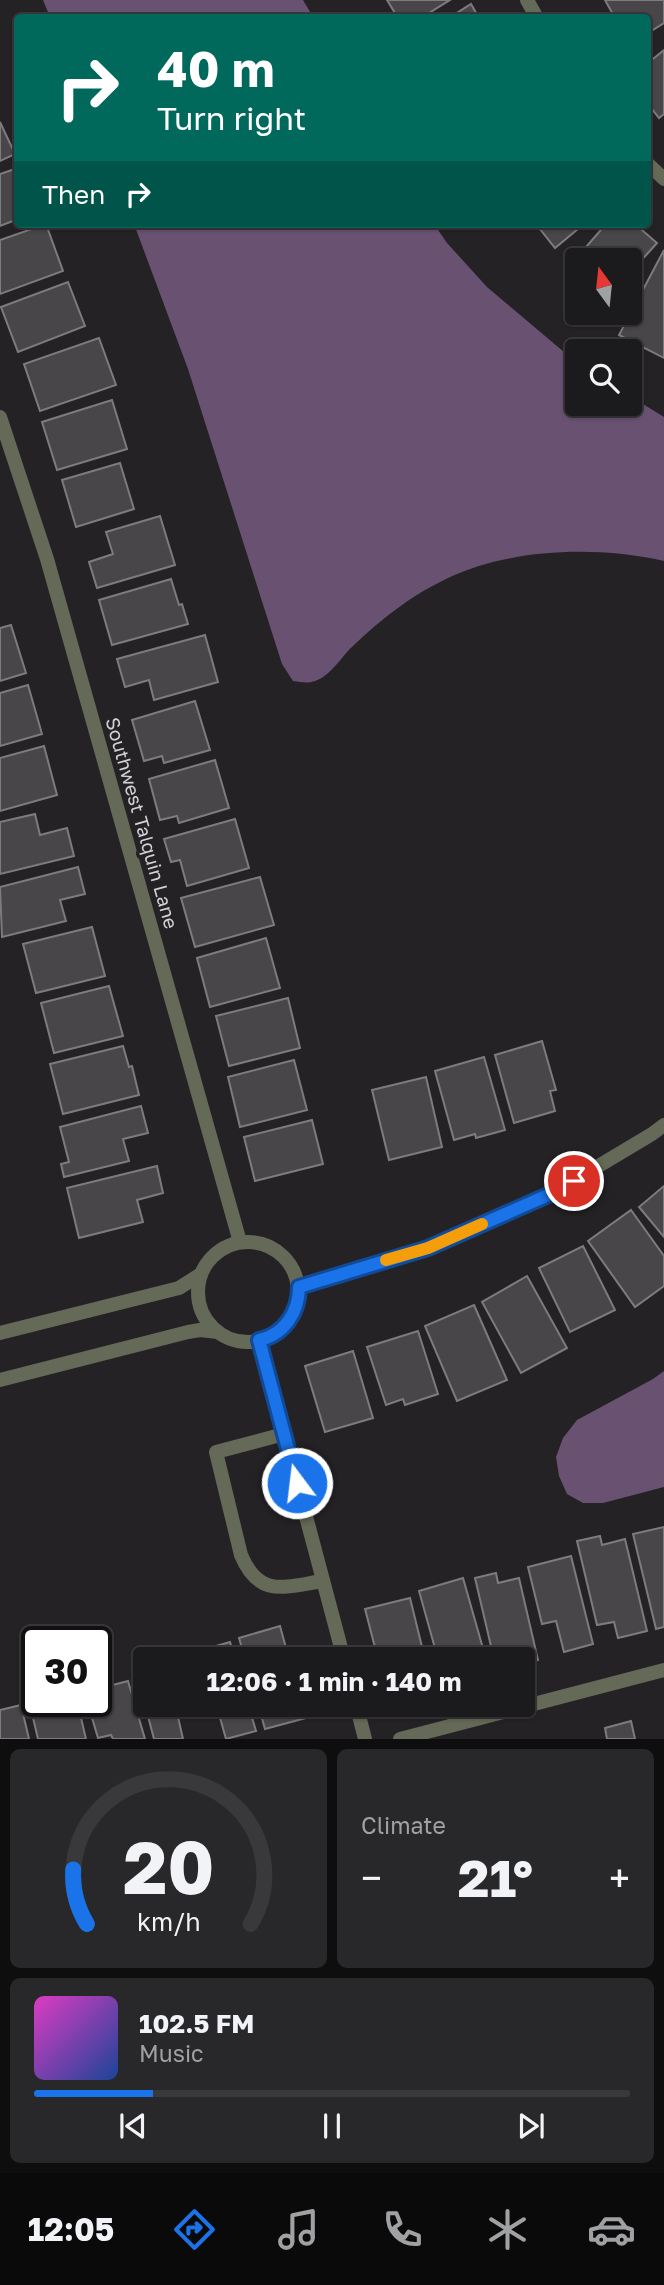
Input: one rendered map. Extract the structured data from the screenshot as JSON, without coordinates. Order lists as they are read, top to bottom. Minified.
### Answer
{"streets":{"street":["Southwest Talquin Lane"]},"north":"top","page":{"turn":["40 m","Turn right"],"then":"Then","limit":"30","trip":"12:06 · 1 min · 140 m","tile":"Climate","heat":["−","21°","+"],"song":["102.5 FM","Music"],"tabs":"12:05","gauge":["20","km/h"]}}
